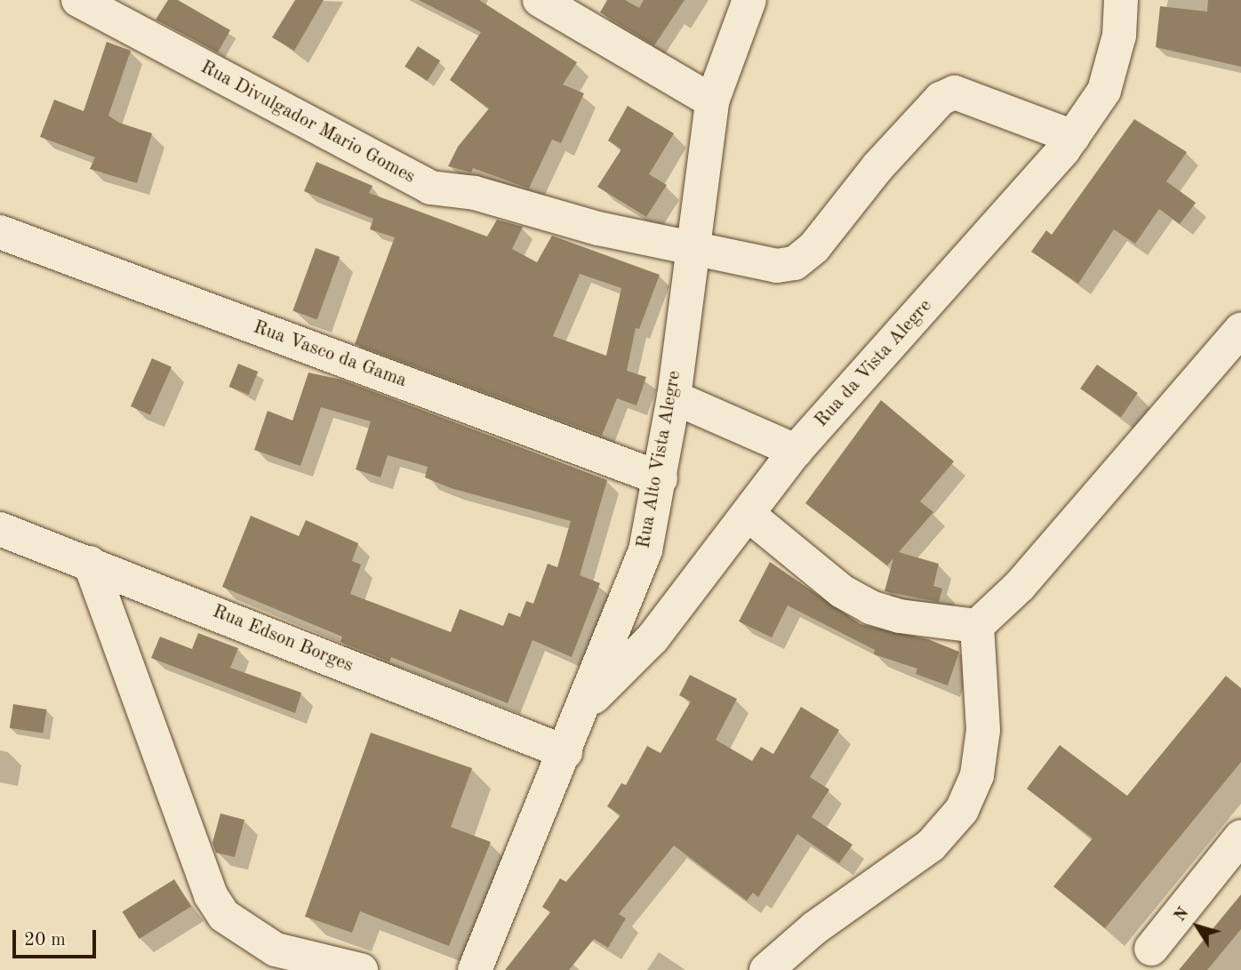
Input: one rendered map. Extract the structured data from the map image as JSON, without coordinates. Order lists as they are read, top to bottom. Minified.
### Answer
{"streets":{"street":["Rua Divulgador Mario Gomes","Rua Vasco da Gama","Rua da Vista Alegre","Rua Alto Vista Alegre","Rua Edson Borges"]},"crossings":[["Rua Divulgador Mario Gomes","Rua da Vista Alegre"],["Rua Divulgador Mario Gomes","Rua Alto Vista Alegre"],["Rua Vasco da Gama","Rua Alto Vista Alegre"],["Rua da Vista Alegre","Rua Alto Vista Alegre"],["Rua Alto Vista Alegre","Rua Edson Borges"]],"scale_bar":"20 m","north":"top left"}
